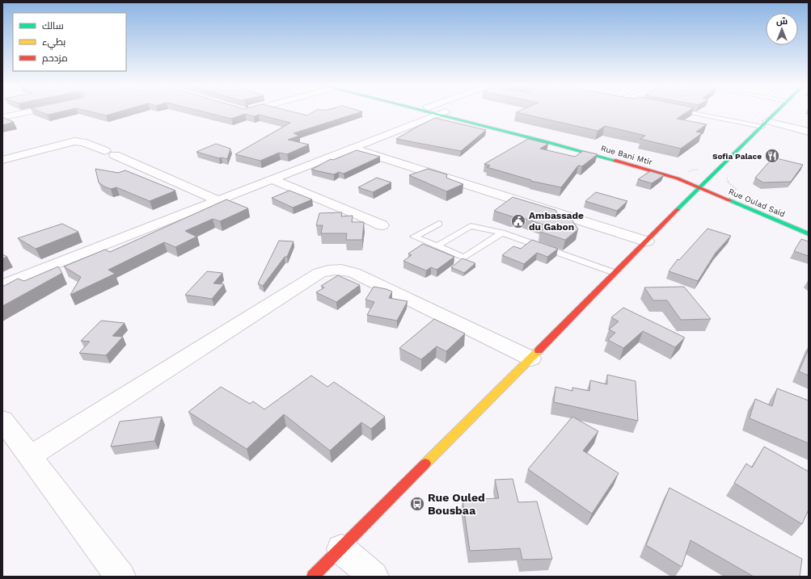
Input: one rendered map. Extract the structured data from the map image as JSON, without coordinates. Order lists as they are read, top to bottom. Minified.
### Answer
{"streets":{"street":["Rue Bani Mtir","Rue Oulad Said"]},"crossings":[["Rue Bani Mtir","Rue Oulad Said"]],"places":{"restaurant":["Sofia Palace"],"public building":["Ambassade du Gabon"],"bus stop":["Rue Ouled Bousbaa"]},"legend":["سالك","بطيء","مزدحم"],"north":"top"}
